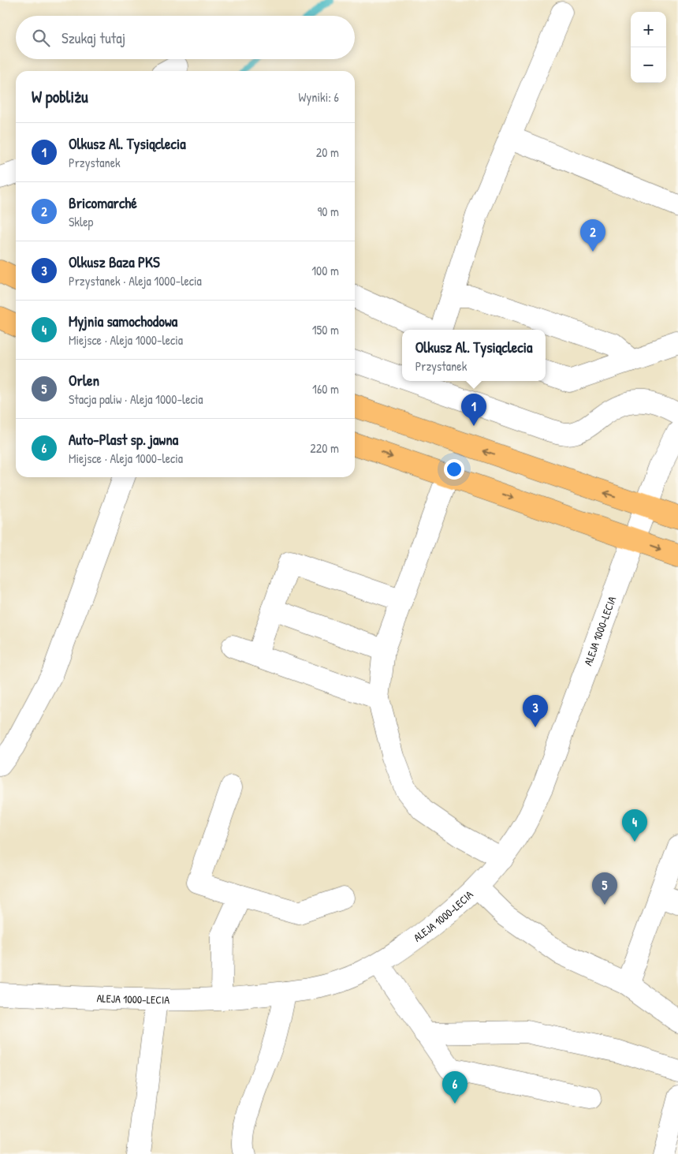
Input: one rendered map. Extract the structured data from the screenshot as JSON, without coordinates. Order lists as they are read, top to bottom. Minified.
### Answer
{"streets":{"street":["ALEJA 1000-LECIA"]},"page":{"map_buttons":["+","−"],"search":"Szukaj tutaj","heading":["W pobliżu","Wyniki: 6"],"list":[{"mark":"1","name":"Olkusz Al. Tysiąclecia","note":"Przystanek","value":"20 m"},{"mark":"2","name":"Bricomarché","note":"Sklep","value":"90 m"},{"mark":"3","name":"Olkusz Baza PKS","note":"Przystanek · Aleja 1000-lecia","value":"100 m"},{"mark":"4","name":"Myjnia samochodowa","note":"Miejsce · Aleja 1000-lecia","value":"150 m"},{"mark":"5","name":"Orlen","note":"Stacja paliw · Aleja 1000-lecia","value":"160 m"},{"mark":"6","name":"Auto-Plast sp. jawna","note":"Miejsce · Aleja 1000-lecia","value":"220 m"}],"pins":["2","1","3","4","5","6"],"popup":["Olkusz Al. Tysiąclecia","Przystanek"]}}
